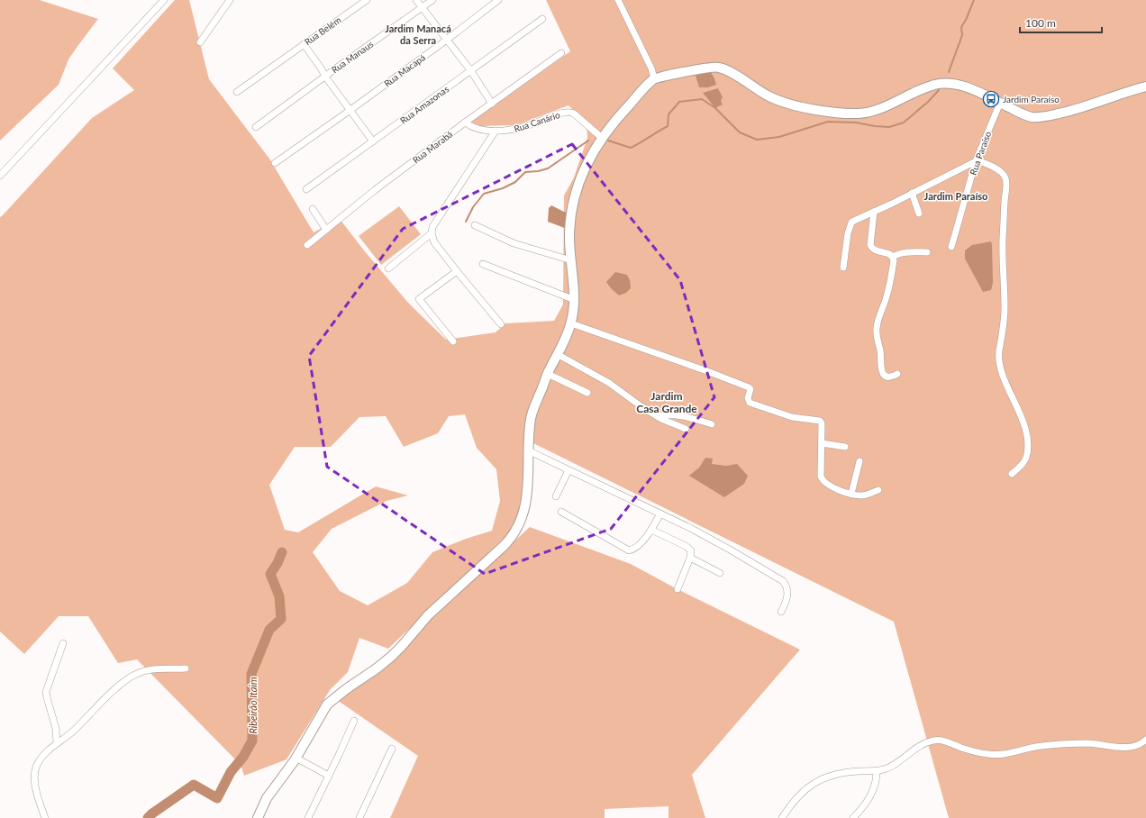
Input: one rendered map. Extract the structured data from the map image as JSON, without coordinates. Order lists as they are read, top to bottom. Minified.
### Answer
{"streets":{"street":["Rua Belém","Rua Manaus","Rua Macapá","Rua Amazonas","Rua Canário","Rua Marabá","Rua Paraíso"]},"crossings":[["Rua Canário","Rua Marabá"]],"districts":["Jardim Manacá da Serra","Jardim Paraíso","Jardim Casa Grande"],"water":["Ribeirão Itaim"],"places":{"bus stop":["Jardim Paraíso"]},"scale_bar":"100 m"}
